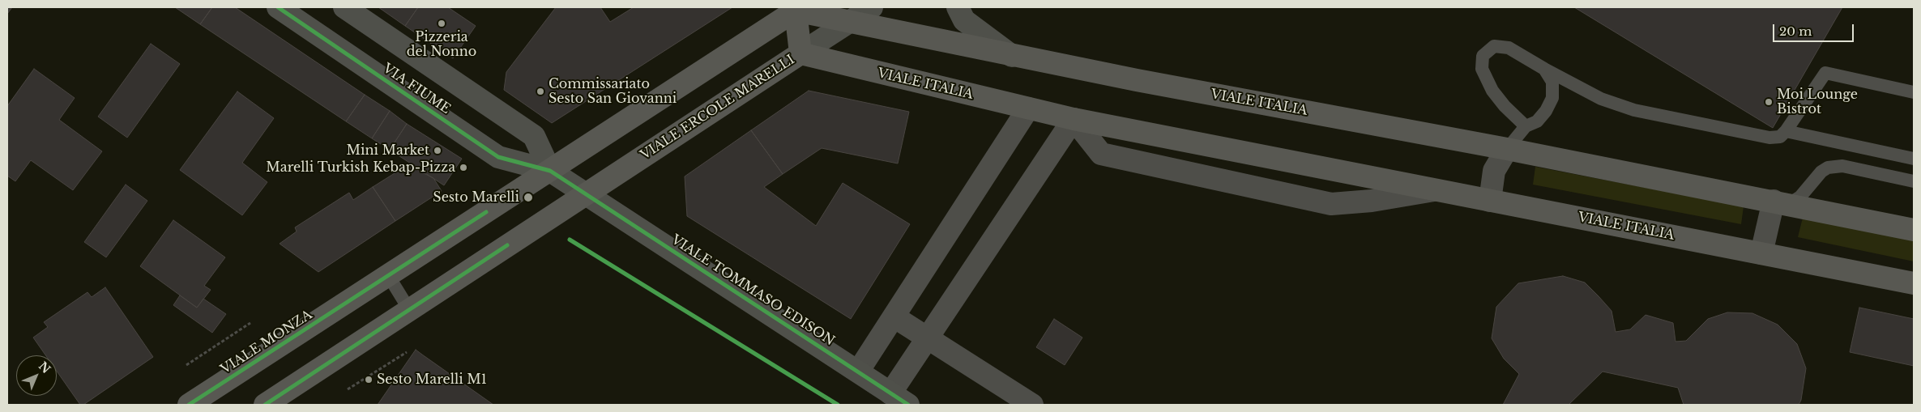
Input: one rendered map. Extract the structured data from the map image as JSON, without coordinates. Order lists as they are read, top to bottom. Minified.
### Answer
{"streets":{"main road":["VIALE ITALIA","VIALE ERCOLE MARELLI","VIALE MONZA"],"street":["VIA FIUME","VIALE TOMMASO EDISON"]},"crossings":[["VIALE ITALIA","VIALE ERCOLE MARELLI"],["VIALE ITALIA","VIALE TOMMASO EDISON"],["VIALE ERCOLE MARELLI","VIALE TOMMASO EDISON"]],"places":["Pizzeria del Nonno","Commissariato Sesto San Giovanni","Moi Lounge Bistrot","Mini Market","Marelli Turkish Kebap-Pizza","Sesto Marelli","Sesto Marelli M1"],"scale_bar":"20 m","north":"top right"}
